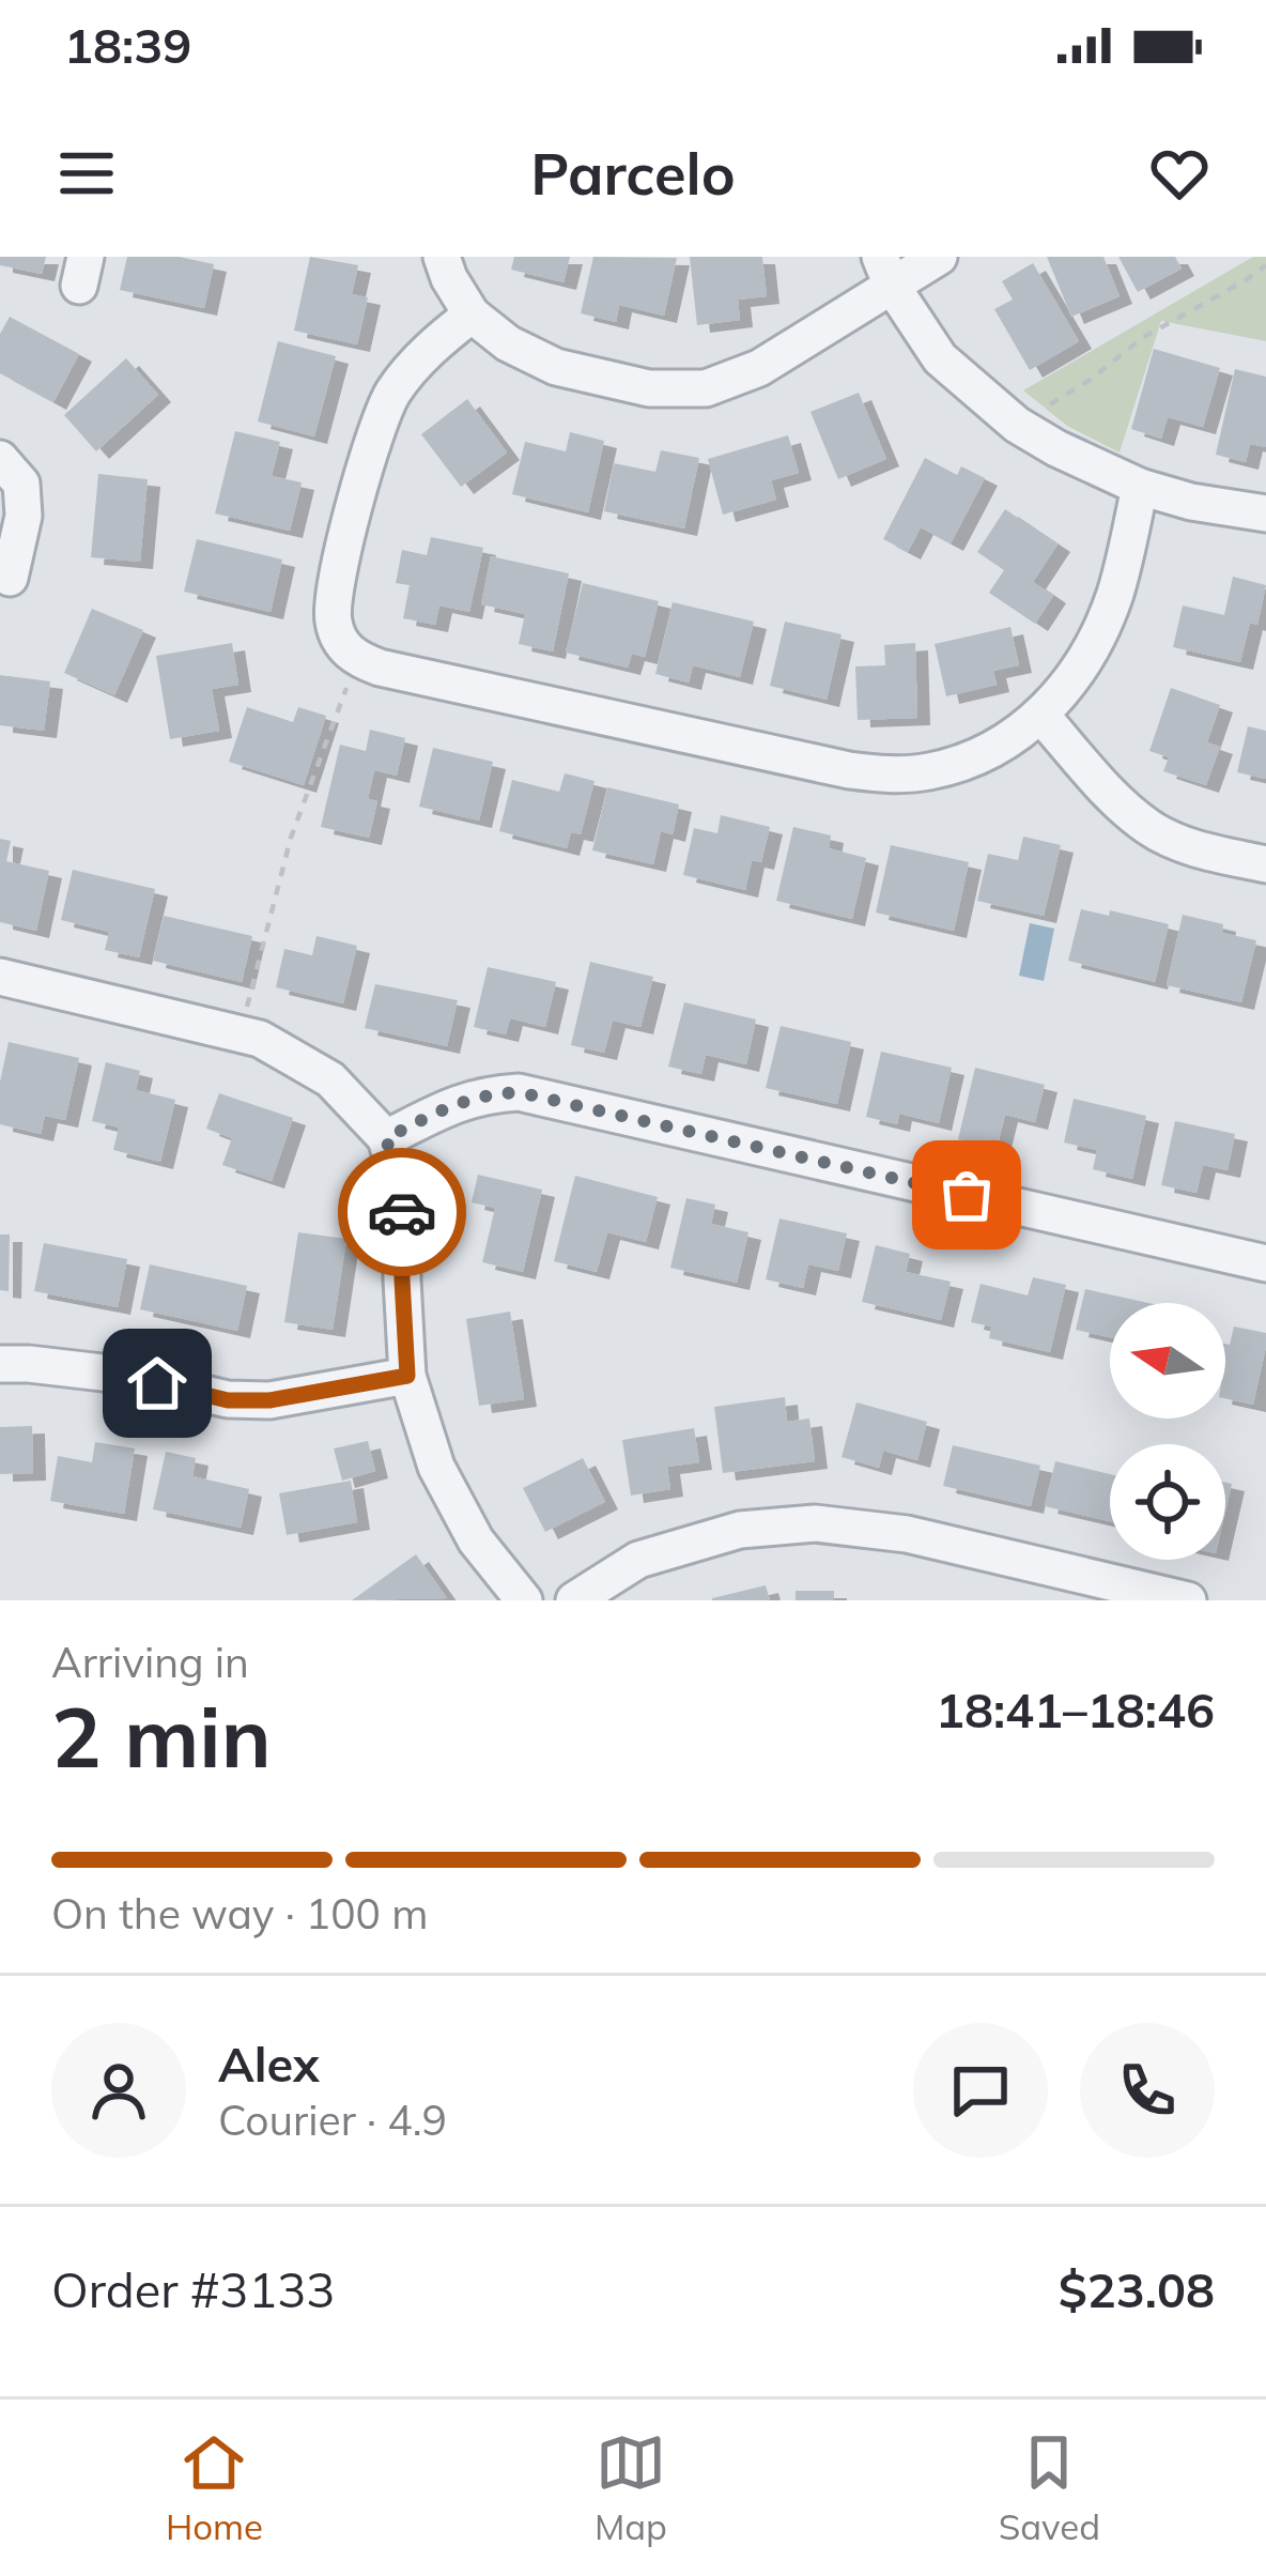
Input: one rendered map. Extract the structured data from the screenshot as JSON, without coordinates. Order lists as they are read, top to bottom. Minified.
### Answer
{"north":"left","page":{"status":"18:39","header":"Parcelo","heading":["2 min","Arriving in","18:41–18:46"],"panel":["Alex","Courier · 4.9","Order #3133","$23.08"],"bar":"On the way · 100 m","tabs":["Home","Map","Saved"]}}
